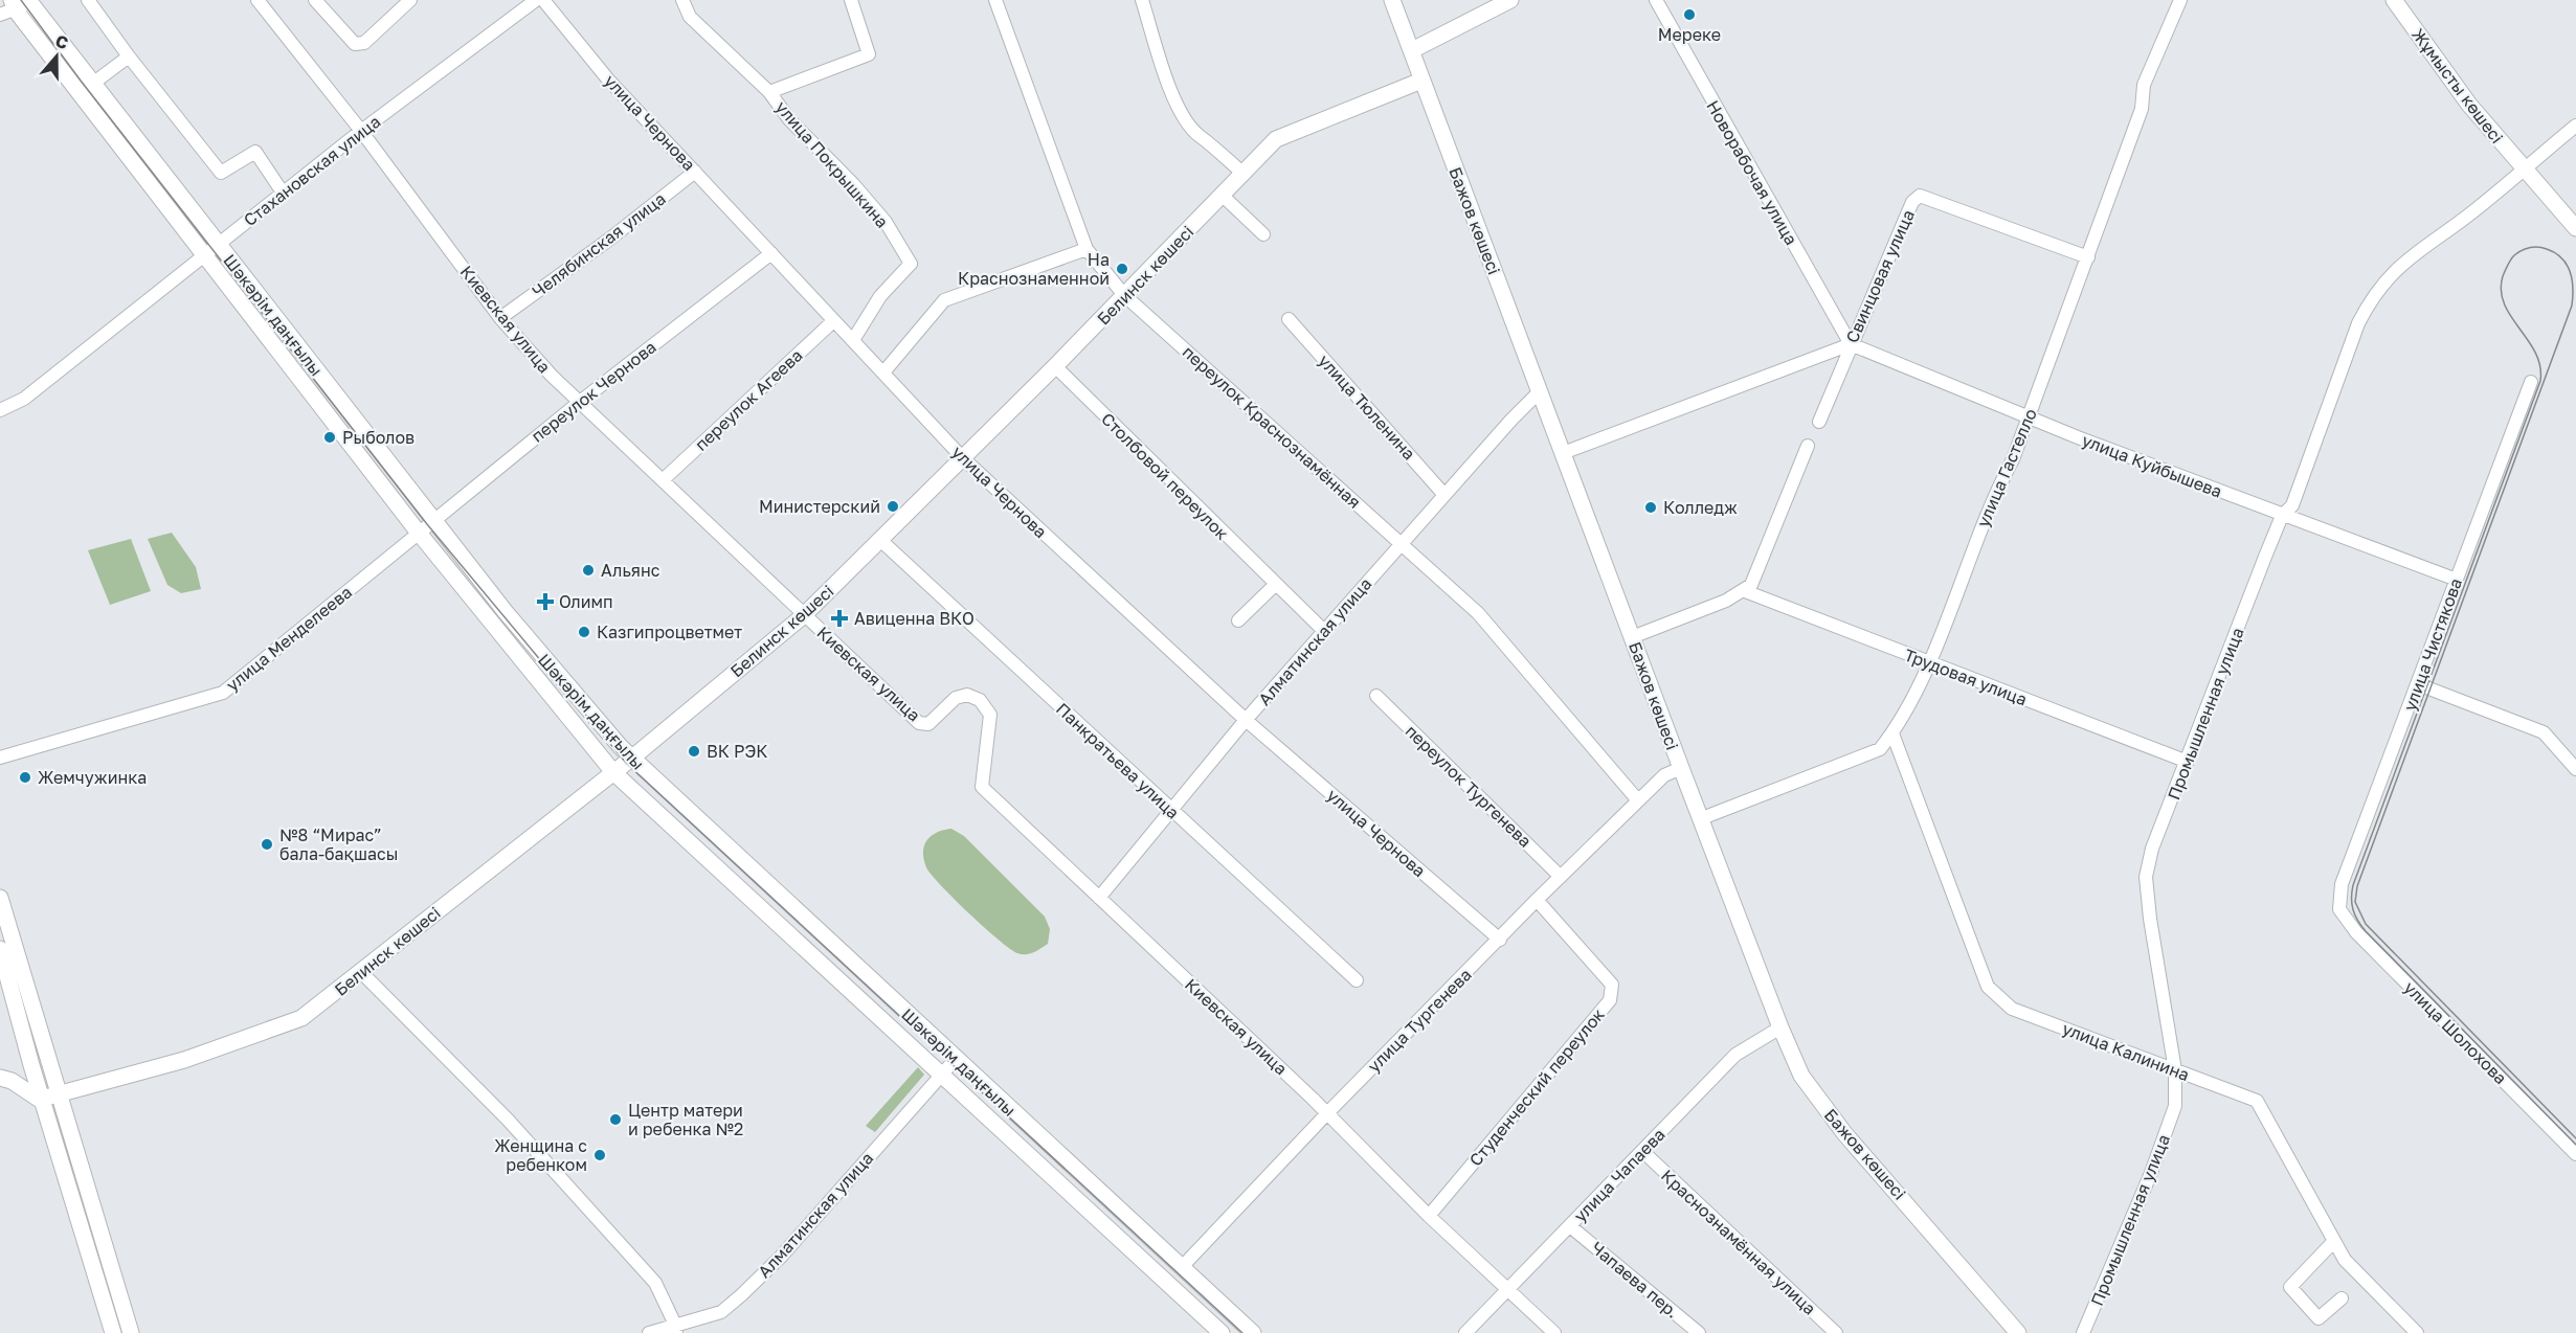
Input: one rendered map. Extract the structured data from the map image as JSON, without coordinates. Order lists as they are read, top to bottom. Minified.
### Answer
{"streets":{"main road":["Жұмысты көшесі","Бажов көшесі","Белинск көшесі","Шәкәрім даңғылы","улица Тургенева"],"street":["улица Чернова","улица Покрышкина","Стахановская улица","Новорабочая улица","Челябинская улица","Свинцовая улица","Киевская улица","переулок Чернова","переулок Агеева","улица Тюленина","переулок Краснознамённая","улица Куйбышева","улица Гастелло","Столбовой переулок","улица Менделеева","Алматинская улица","улица Чистякова","Трудовая улица","Промышленная улица","Панкратьева улица","переулок Тургенева","улица Шолохова","улица Калинина","Студенческий переулок","улица Чапаева","Краснознамённая улица","Чапаева пер."]},"crossings":[["Жұмысты көшесі","Промышленная улица"],["улица Чернова","улица Покрышкина"],["улица Чернова","Челябинская улица"],["улица Чернова","Белинск көшесі"],["улица Чернова","переулок Чернова"],["улица Чернова","переулок Агеева"],["улица Чернова","Алматинская улица"],["улица Чернова","улица Тургенева"],["Стахановская улица","Шәкәрім даңғылы"],["Стахановская улица","Киевская улица"],["Новорабочая улица","Свинцовая улица"],["Новорабочая улица","улица Куйбышева"],["Бажов көшесі","Белинск көшесі"],["Бажов көшесі","улица Гастелло"],["Бажов көшесі","Алматинская улица"],["Бажов көшесі","улица Тургенева"],["Бажов көшесі","улица Чапаева"],["Челябинская улица","Киевская улица"],["Белинск көшесі","Шәкәрім даңғылы"],["Белинск көшесі","Киевская улица"],["Белинск көшесі","переулок Краснознамённая"],["Белинск көшесі","Столбовой переулок"],["Белинск көшесі","Панкратьева улица"],["Свинцовая улица","улица Куйбышева"],["Свинцовая улица","улица Гастелло"],["Шәкәрім даңғылы","переулок Чернова"],["Шәкәрім даңғылы","улица Менделеева"],["Шәкәрім даңғылы","Алматинская улица"],["Шәкәрім даңғылы","улица Тургенева"],["Киевская улица","переулок Чернова"],["Киевская улица","переулок Агеева"],["Киевская улица","Алматинская улица"],["Киевская улица","улица Тургенева"],["Киевская улица","Студенческий переулок"],["Киевская улица","улица Чапаева"],["переулок Чернова","улица Менделеева"],["улица Тюленина","Алматинская улица"],["переулок Краснознамённая","Алматинская улица"],["переулок Краснознамённая","улица Тургенева"],["улица Куйбышева","улица Гастелло"],["улица Куйбышева","улица Чистякова"],["улица Куйбышева","Промышленная улица"],["улица Гастелло","Трудовая улица"],["улица Гастелло","улица Калинина"],["Столбовой переулок","Алматинская улица"],["Алматинская улица","Панкратьева улица"],["улица Чистякова","улица Шолохова"],["Трудовая улица","Промышленная улица"],["Промышленная улица","улица Калинина"],["переулок Тургенева","улица Тургенева"],["улица Тургенева","Студенческий переулок"],["улица Чапаева","Краснознамённая улица"],["улица Чапаева","Чапаева пер."]],"places":{"other":["Мереке","На Краснознаменной","Рыболов","Министерский","Колледж","Альянс","Казгипроцветмет","ВК РЭК","Жемчужинка","№8 “Мирас” бала-бақшасы","Центр матери и ребенка №2","Женщина с ребенком"],"health":["Олимп","Авиценна ВКО"]},"north":"top"}
